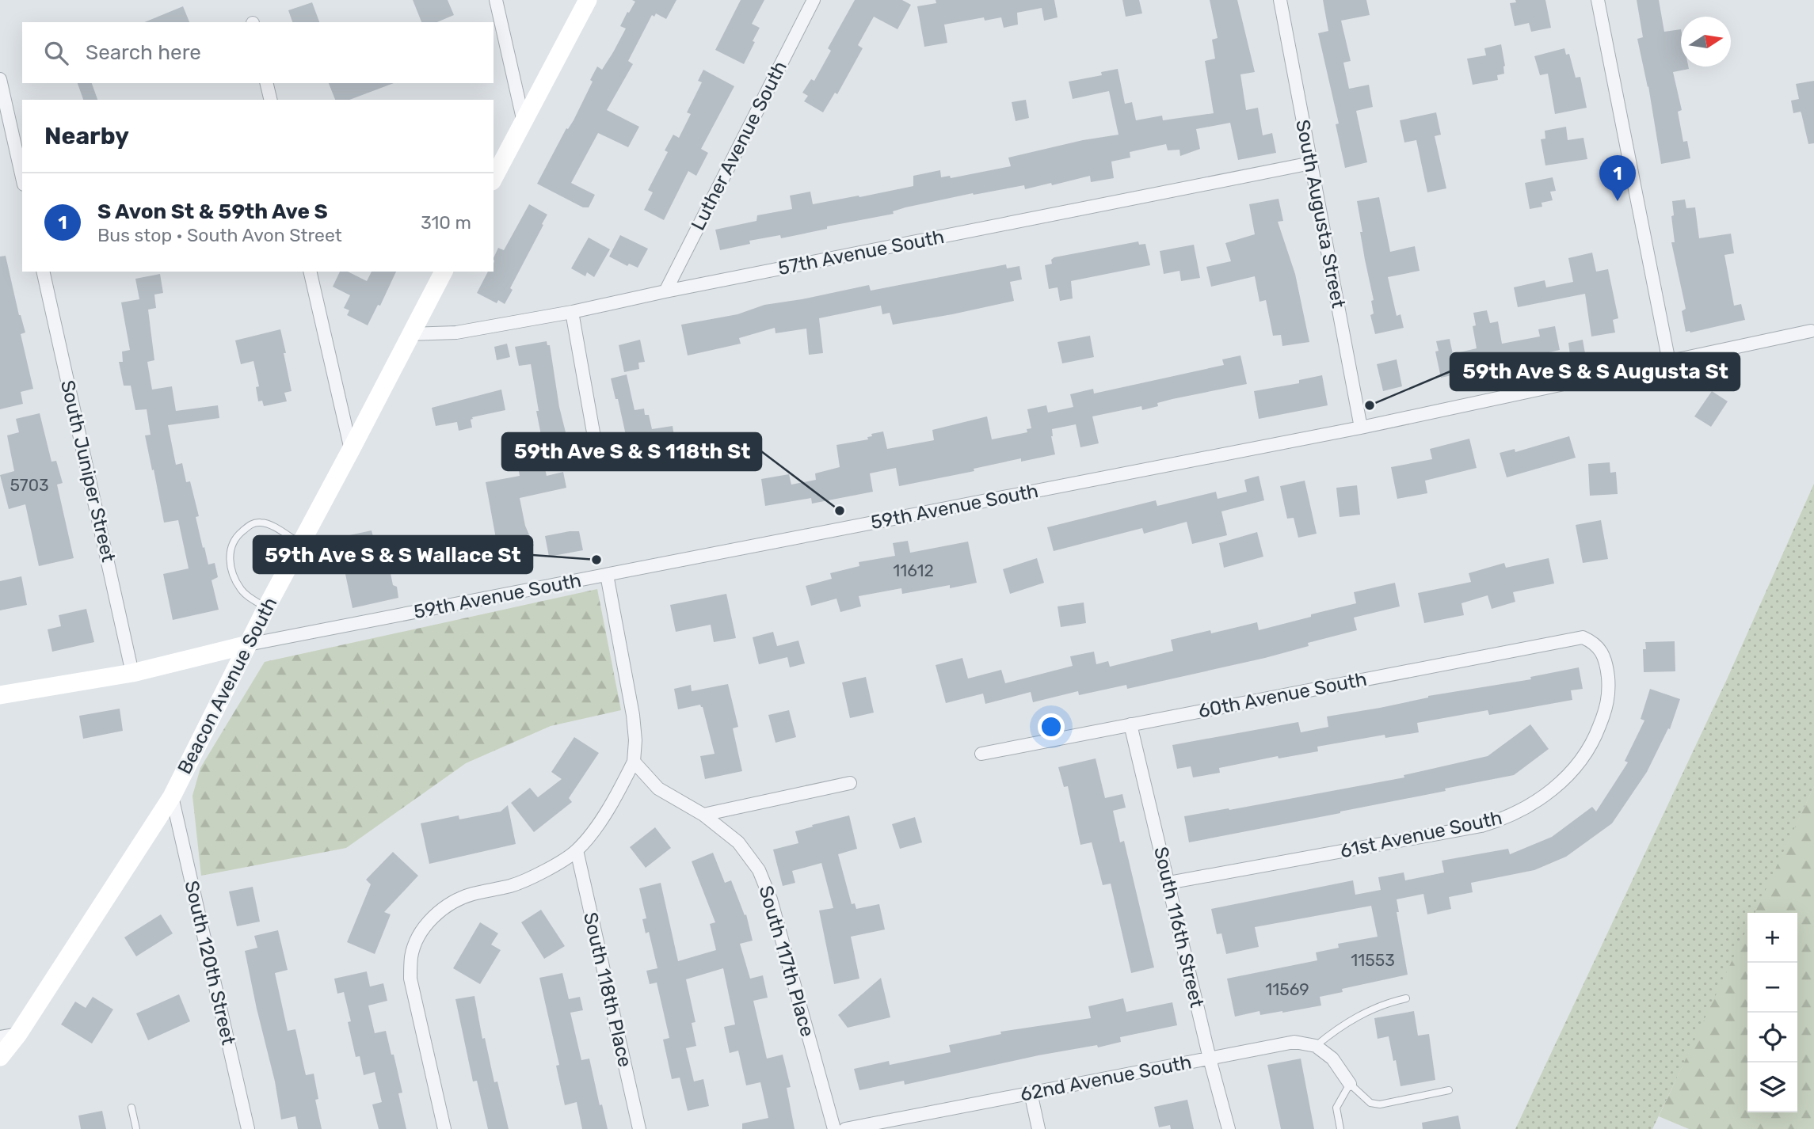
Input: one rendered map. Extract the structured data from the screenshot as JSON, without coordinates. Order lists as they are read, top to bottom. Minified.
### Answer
{"streets":{"street":["Luther Avenue South","South Augusta Street","57th Avenue South","South Juniper Street","59th Avenue South","Beacon Avenue South","60th Avenue South","61st Avenue South","South 116th Street","South 117th Place","South 120th Street","South 118th Place","62nd Avenue South"]},"crossings":[["Luther Avenue South","57th Avenue South"],["South Augusta Street","57th Avenue South"],["South Augusta Street","59th Avenue South"],["57th Avenue South","Beacon Avenue South"],["South Juniper Street","59th Avenue South"],["59th Avenue South","Beacon Avenue South"],["Beacon Avenue South","South 120th Street"],["60th Avenue South","61st Avenue South"],["60th Avenue South","South 116th Street"],["61st Avenue South","South 116th Street"],["South 116th Street","62nd Avenue South"]],"places":["59th Ave S & S Augusta St","59th Ave S & S 118th St","59th Ave S & S Wallace St"],"house_numbers":["5703","11612","11553","11569"],"north":"right","page":{"search":"Search here","heading":"Nearby","pins":"1","list":[{"mark":"1","name":"S Avon St & 59th Ave S","note":"Bus stop · South Avon Street","value":"310 m"}],"map_buttons":["+","−"]}}
